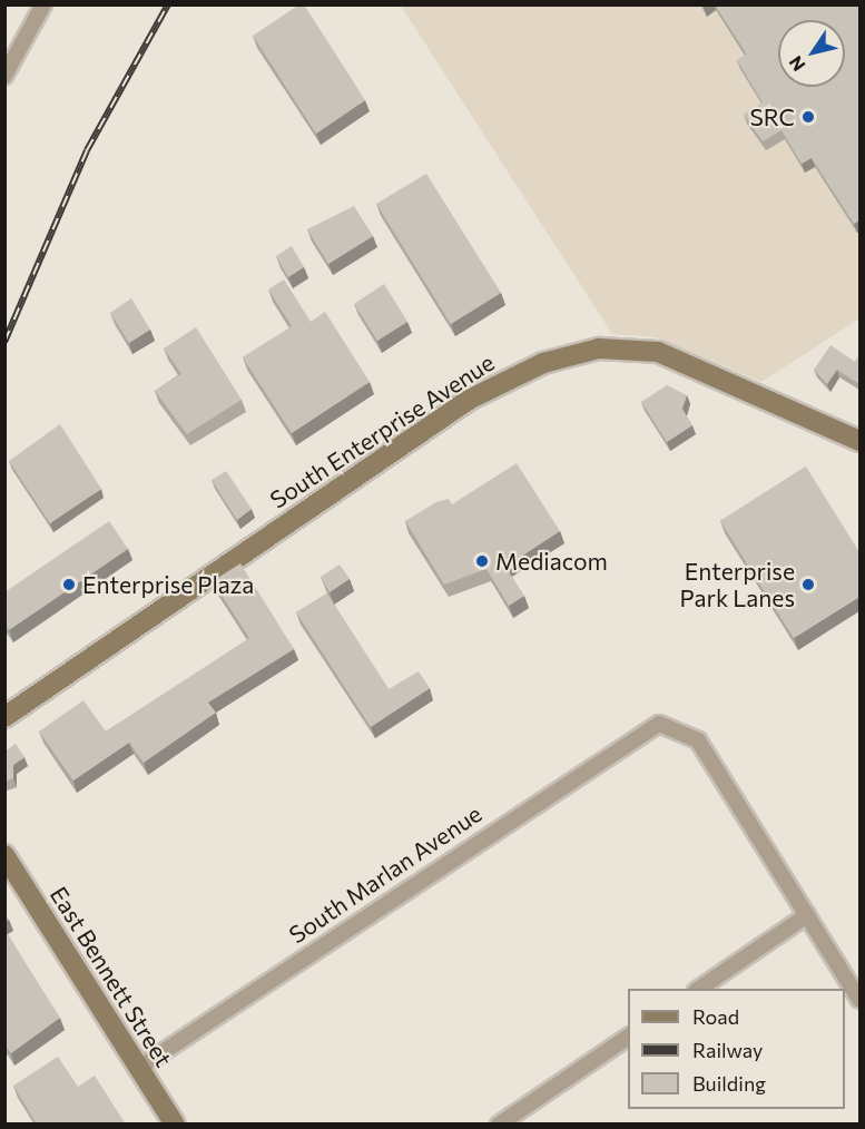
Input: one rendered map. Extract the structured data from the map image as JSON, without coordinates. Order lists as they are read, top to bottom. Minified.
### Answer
{"streets":{"street":["South Enterprise Avenue","South Marlan Avenue","East Bennett Street"]},"crossings":[["South Marlan Avenue","East Bennett Street"]],"places":["SRC","Mediacom","Enterprise Plaza","Enterprise Park Lanes"],"legend":["Road","Railway","Building"],"north":"bottom left"}
